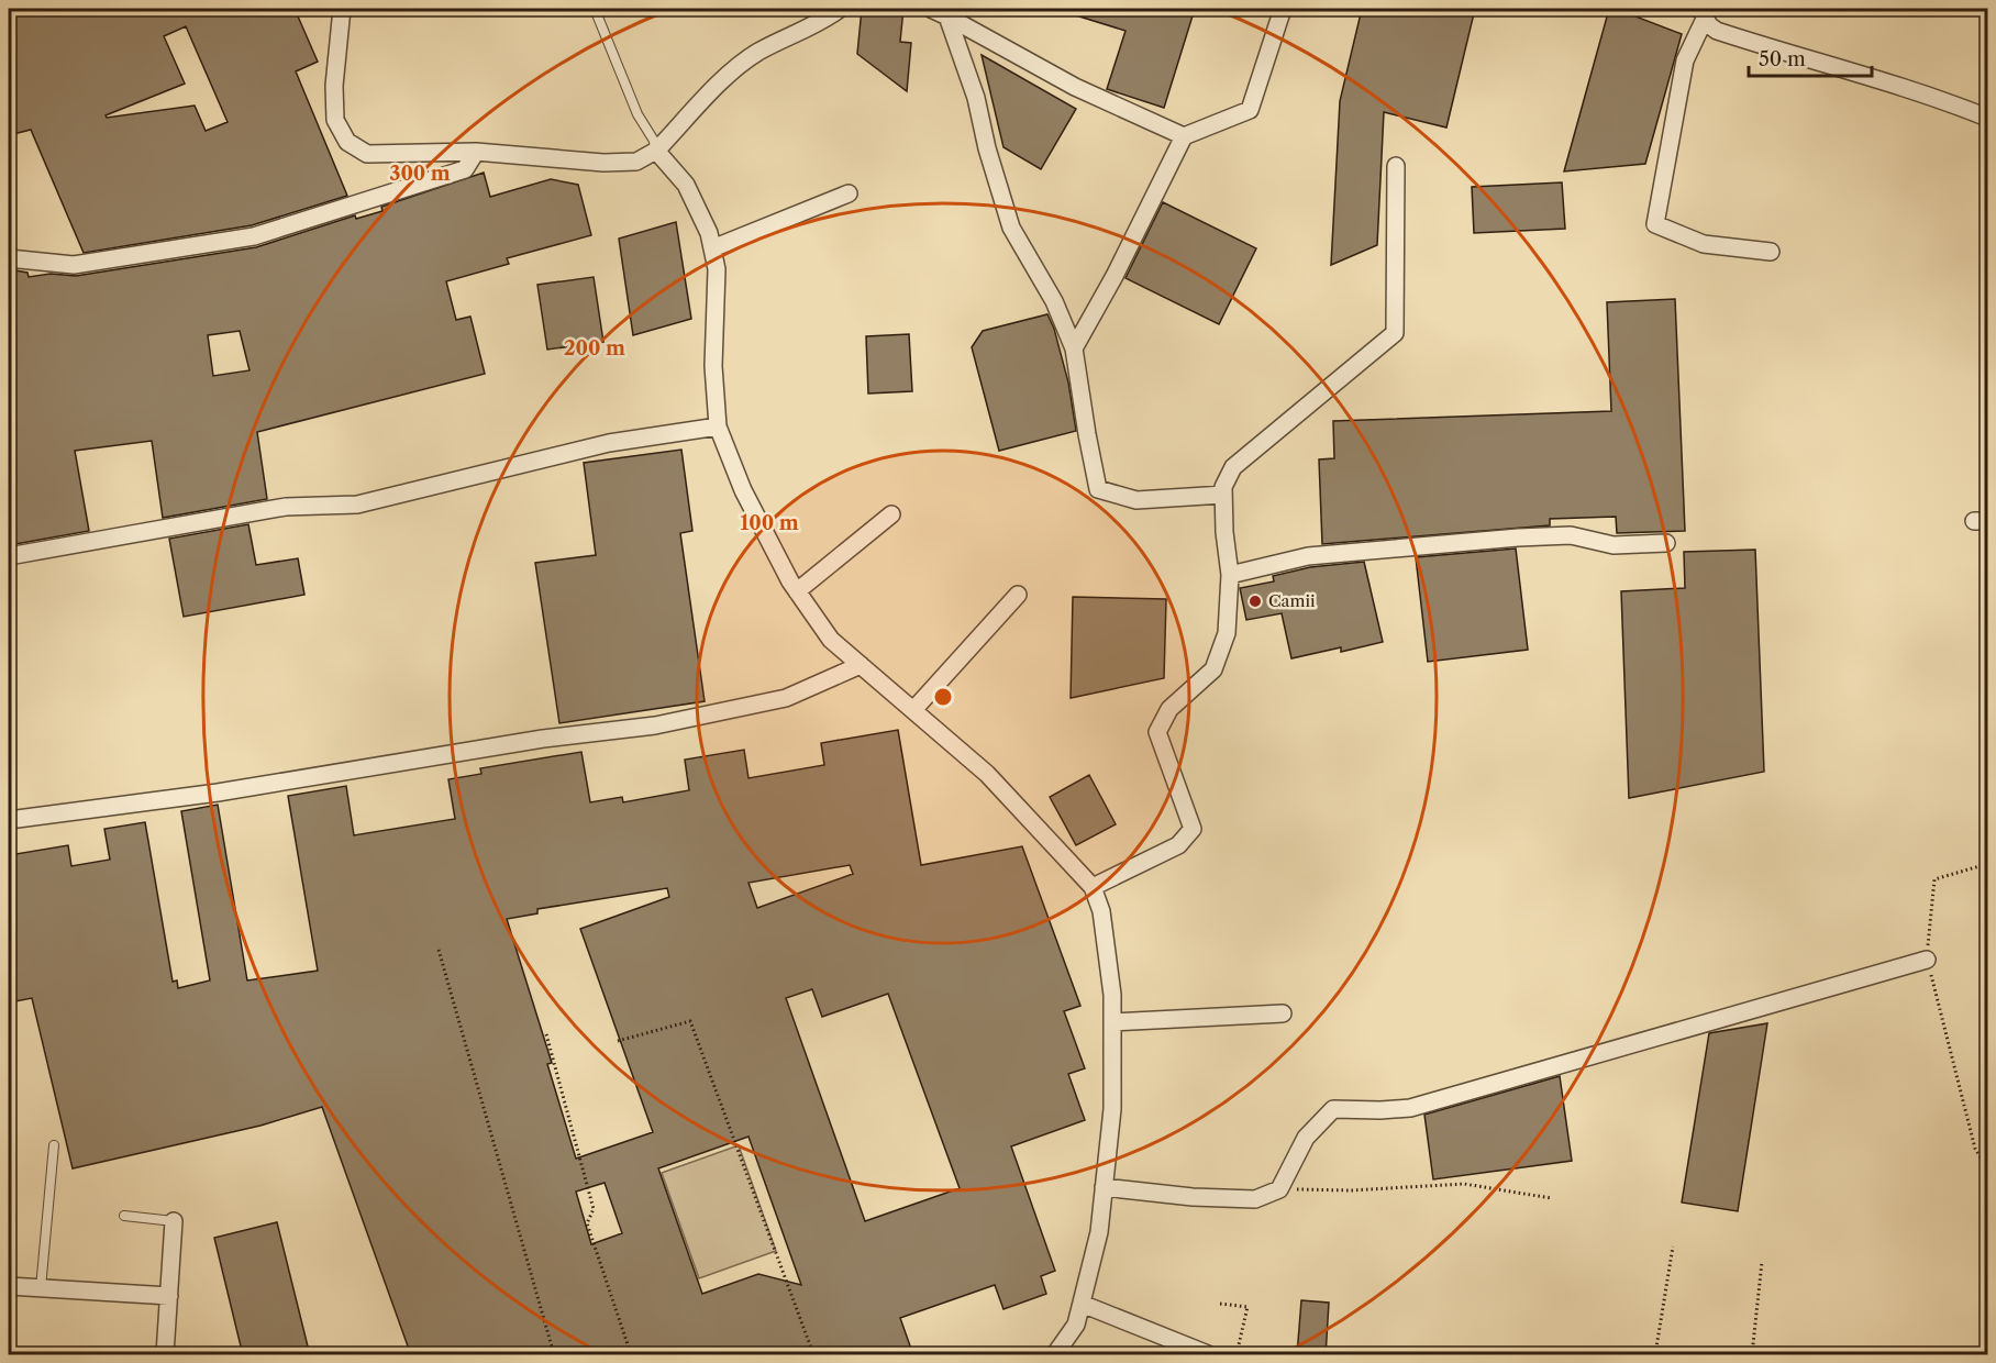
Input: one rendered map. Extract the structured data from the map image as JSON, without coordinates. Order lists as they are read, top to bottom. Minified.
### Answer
{"places":["Camii"],"scale_bar":"50 m","rings":["300 m","200 m","100 m"]}
